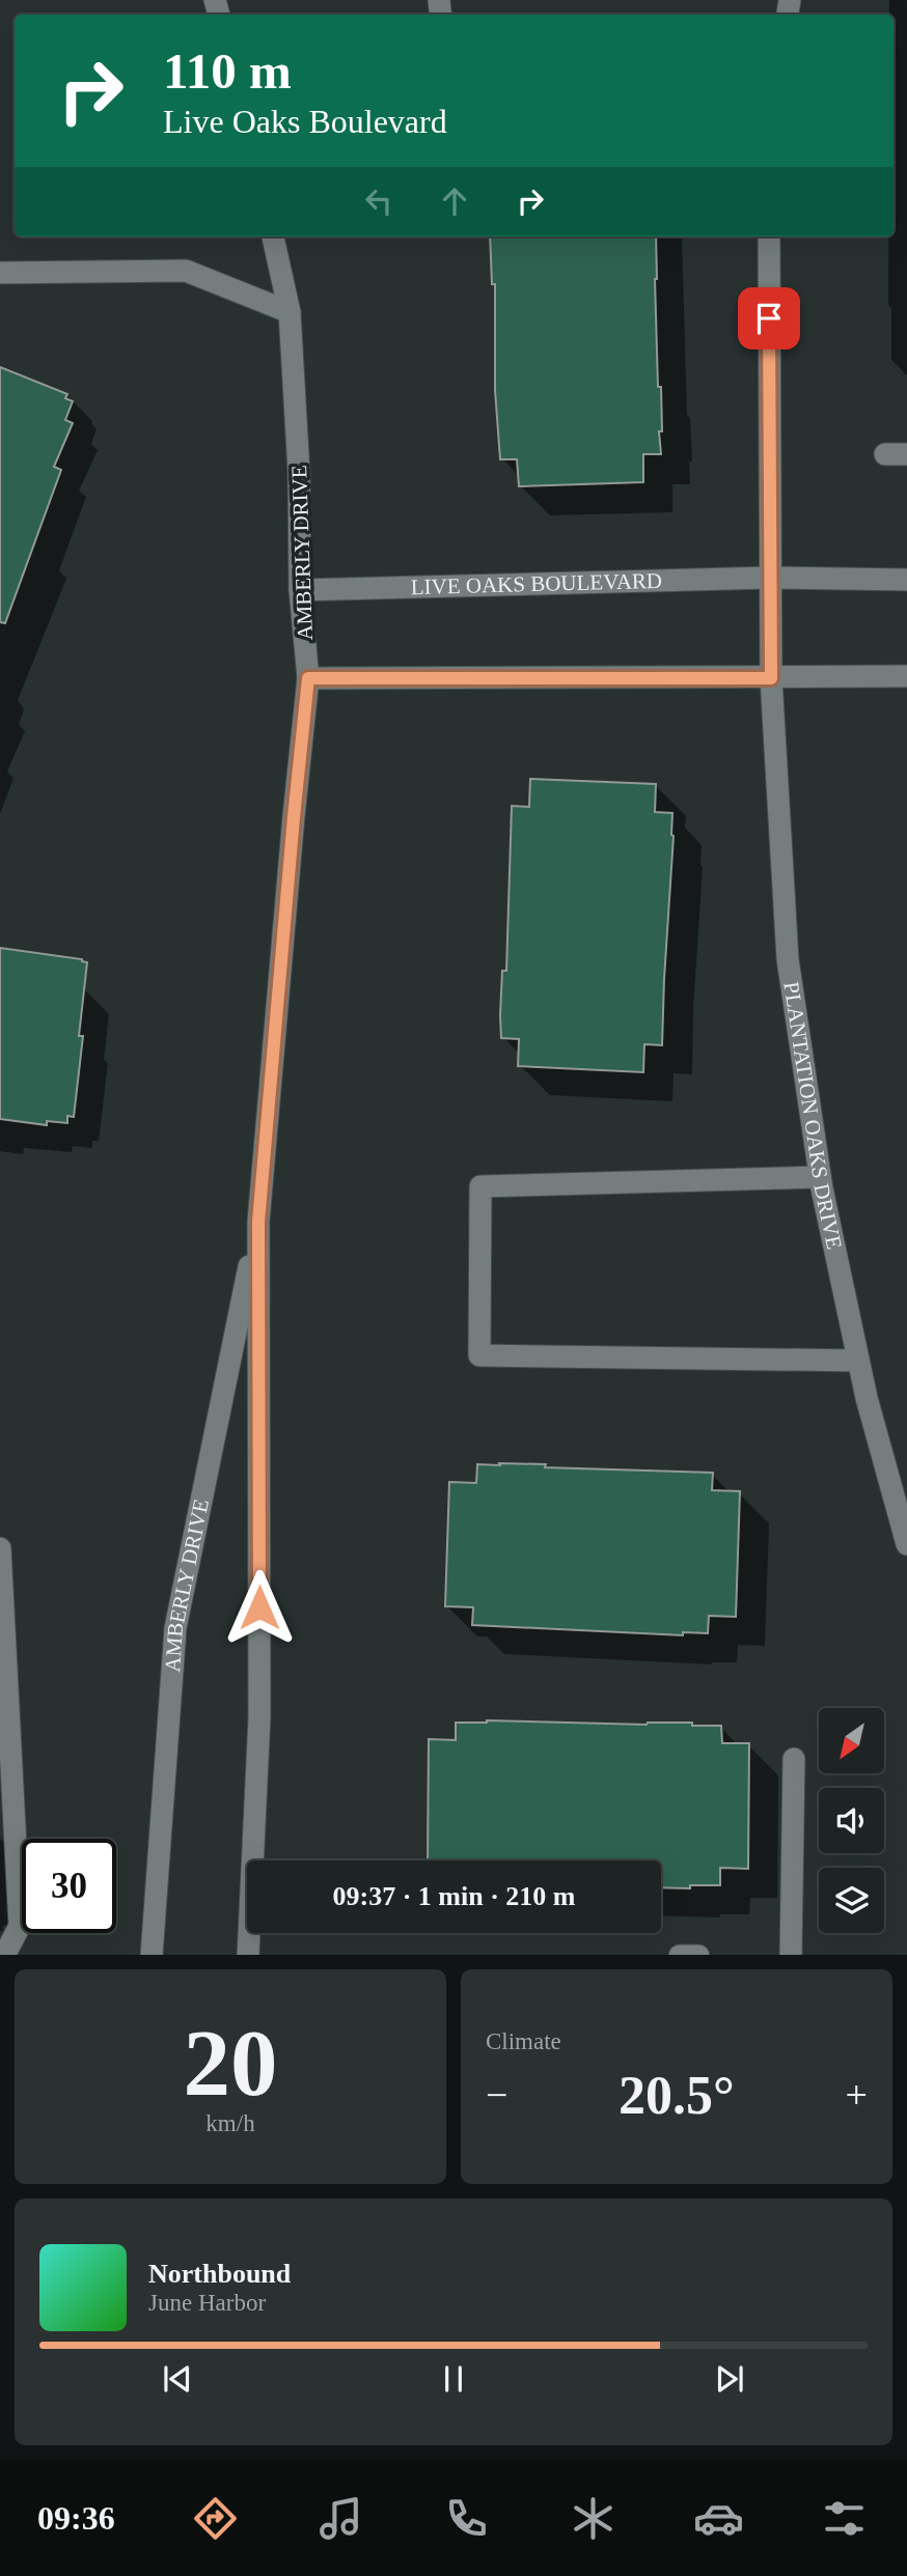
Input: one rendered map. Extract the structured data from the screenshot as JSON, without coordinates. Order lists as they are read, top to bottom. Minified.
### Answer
{"streets":{"street":["AMBERLY DRIVE","LIVE OAKS BOULEVARD","PLANTATION OAKS DRIVE"]},"crossings":[["AMBERLY DRIVE","LIVE OAKS BOULEVARD"]],"north":"bottom left","page":{"turn":["110 m","Live Oaks Boulevard"],"limit":"30","trip":"09:37 · 1 min · 210 m","tile":[["20","km/h"],"Climate"],"heat":["−","20.5°","+"],"song":["Northbound","June Harbor"],"tabs":"09:36"}}
